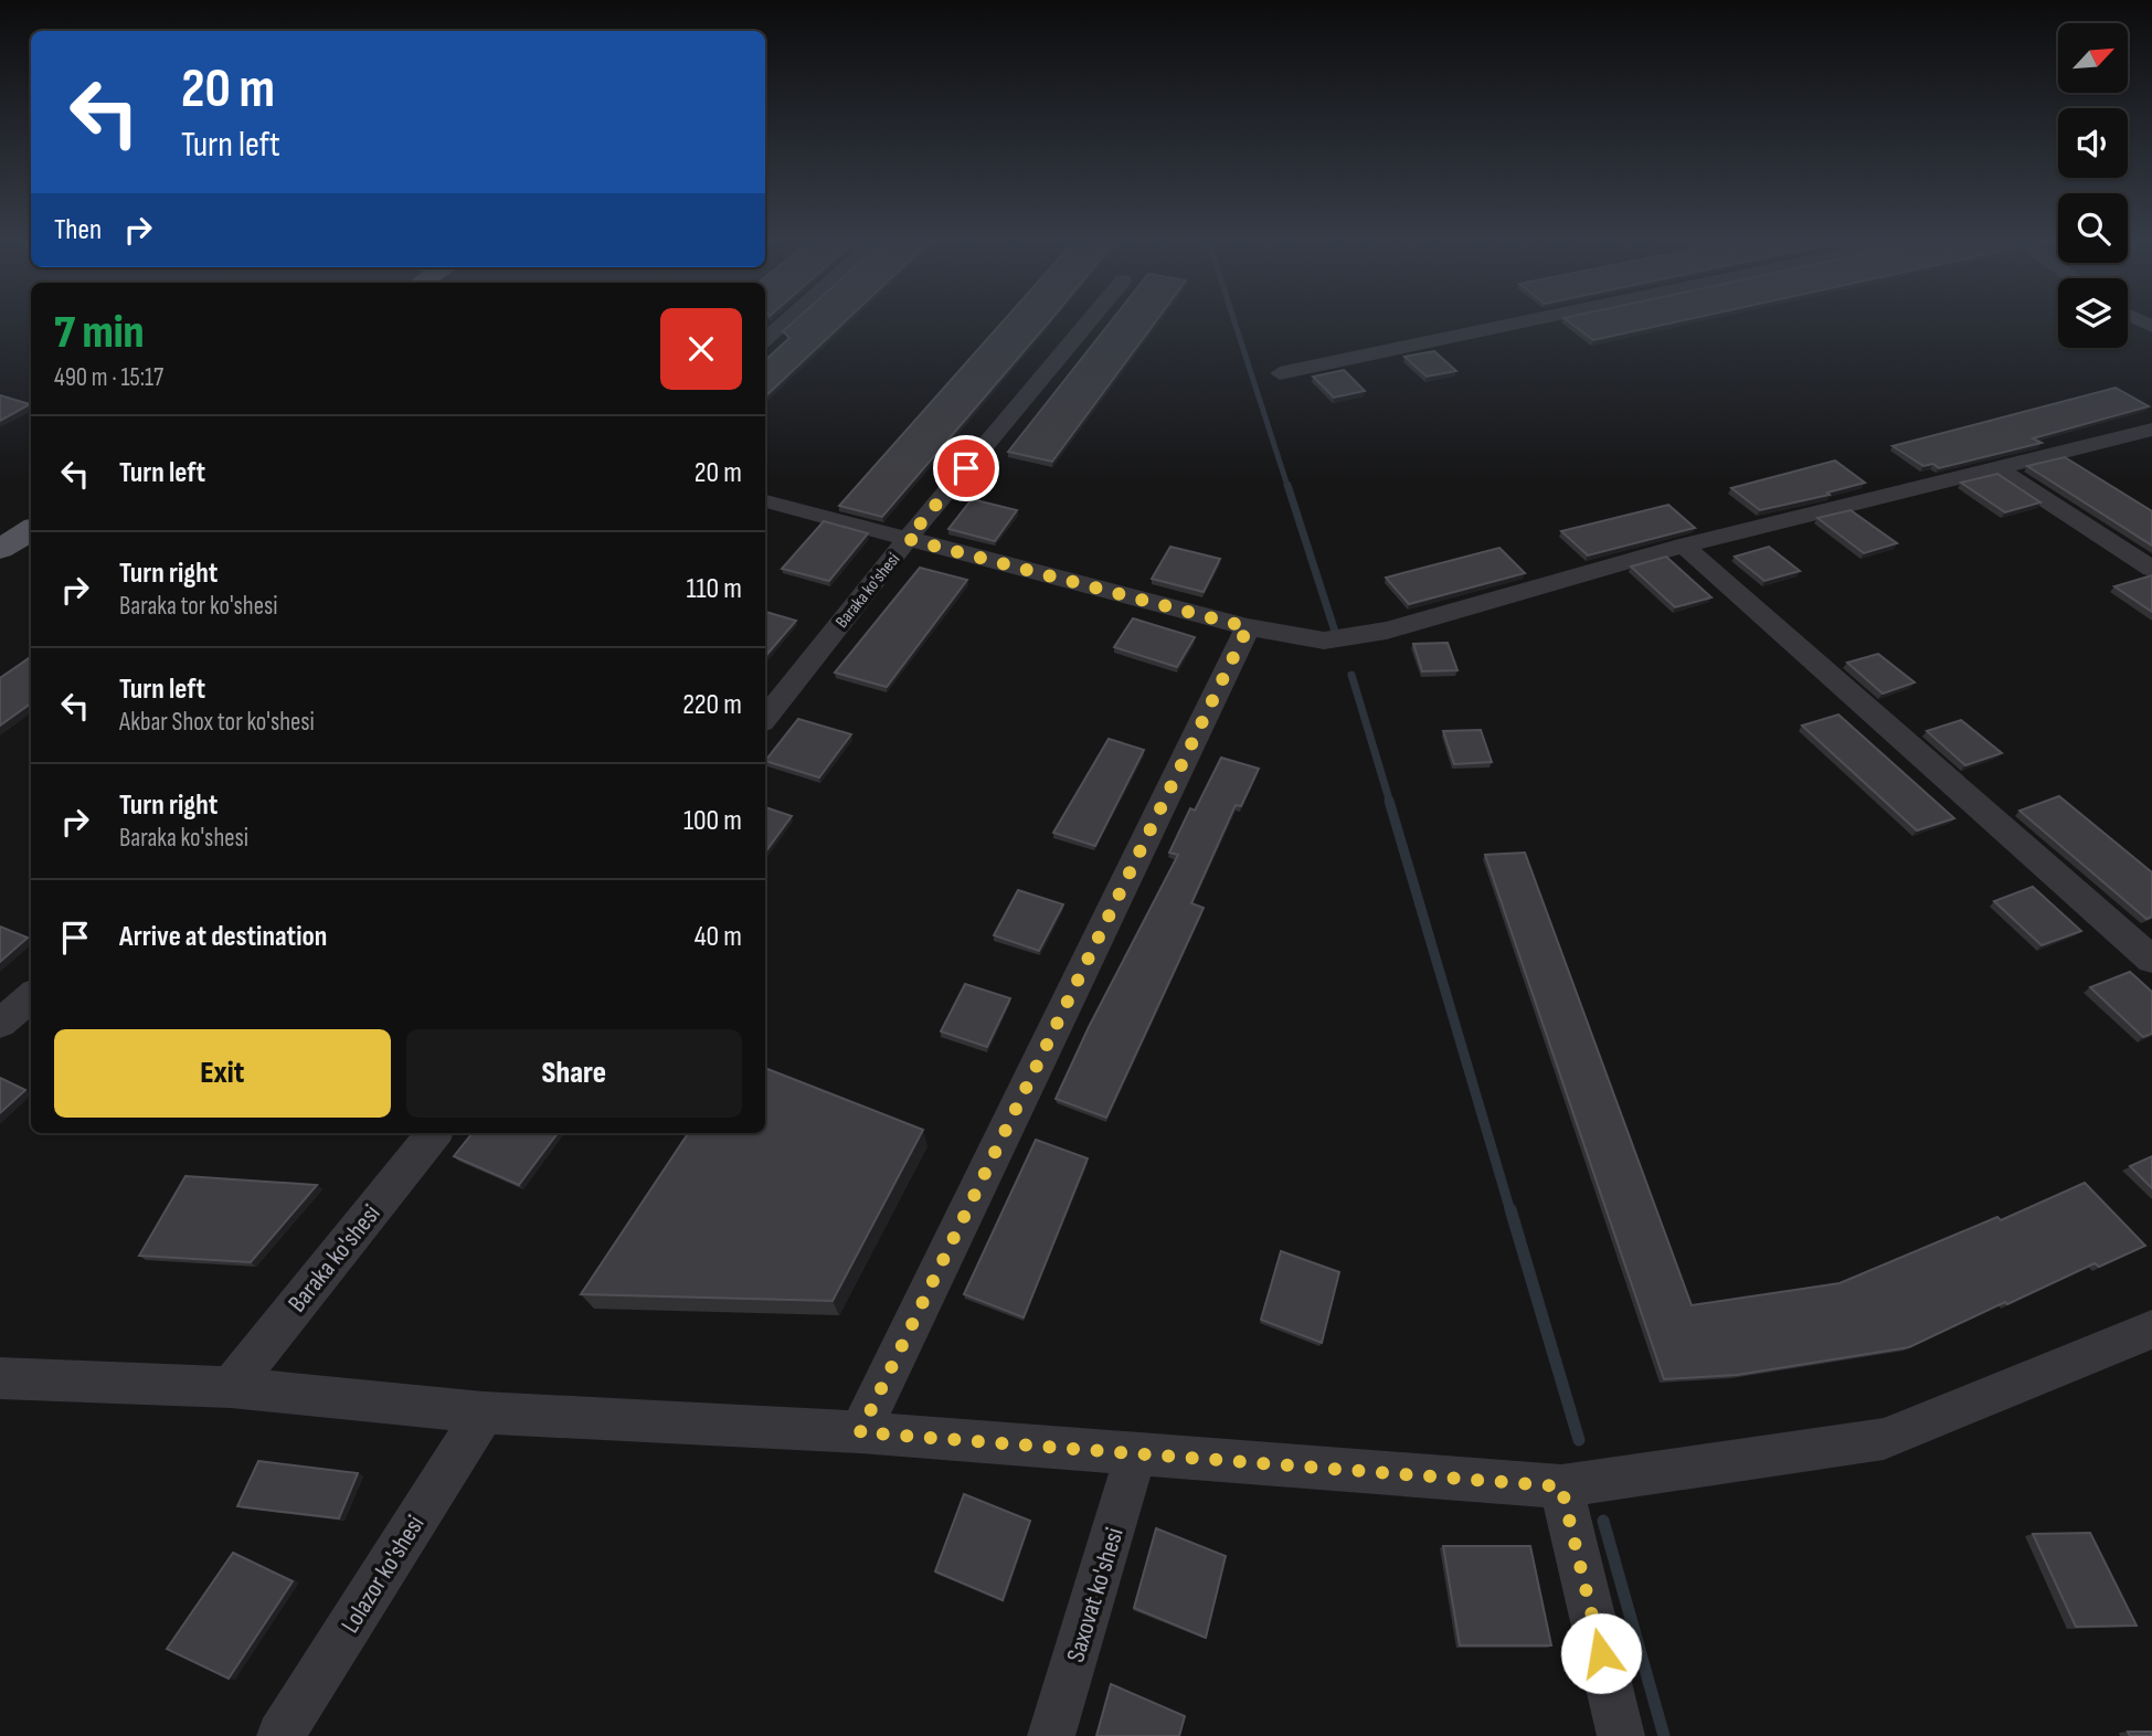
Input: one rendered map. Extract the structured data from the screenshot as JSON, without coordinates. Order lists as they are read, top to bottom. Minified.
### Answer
{"streets":{"street":["Baraka ko'shesi","Lolazor ko'shesi","Saxovat ko'shesi"]},"north":"top right","page":{"turn":["20 m","Turn left"],"then":"Then","heading":["7 min","490 m · 15:17"],"list":[{"name":"Turn left","value":"20 m"},{"name":"Turn right","note":"Baraka tor ko'shesi","value":"110 m"},{"name":"Turn left","note":"Akbar Shox tor ko'shesi","value":"220 m"},{"name":"Turn right","note":"Baraka ko'shesi","value":"100 m"},{"name":"Arrive at destination","value":"40 m"}],"buttons":["Exit","Share"]}}
